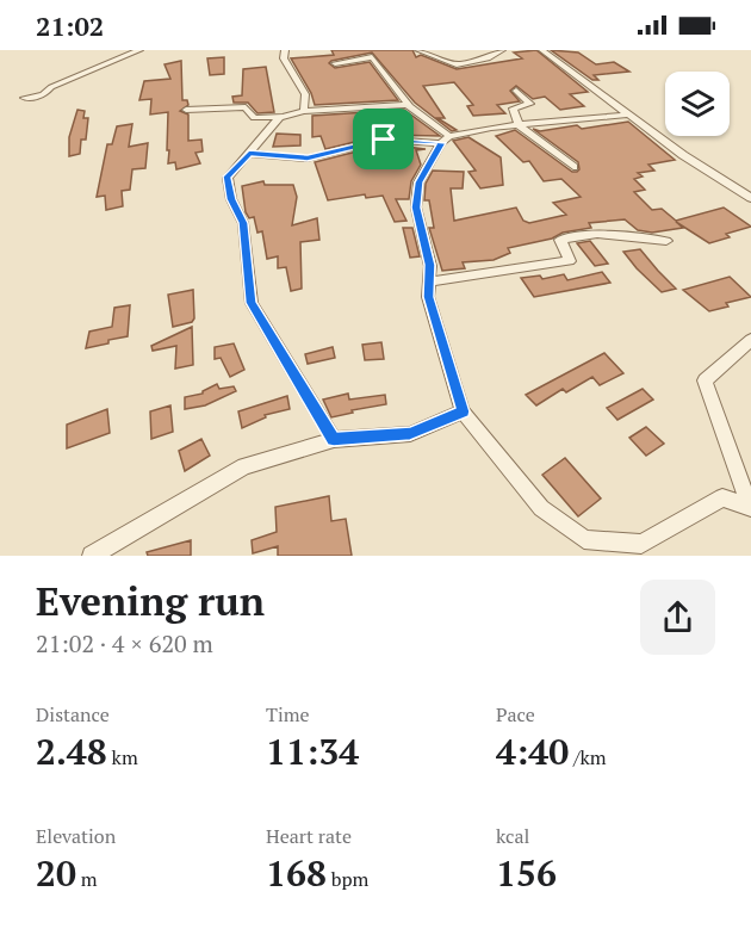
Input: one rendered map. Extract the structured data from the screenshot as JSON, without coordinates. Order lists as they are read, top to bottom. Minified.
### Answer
{"page":{"status":"21:02","heading":["Evening run","21:02 · 4 × 620 m"],"stats":[["Distance","2.48 km"],["Time","11:34"],["Pace","4:40 /km"],["Elevation","20 m"],["Heart rate","168 bpm"],["kcal","156"]]}}
